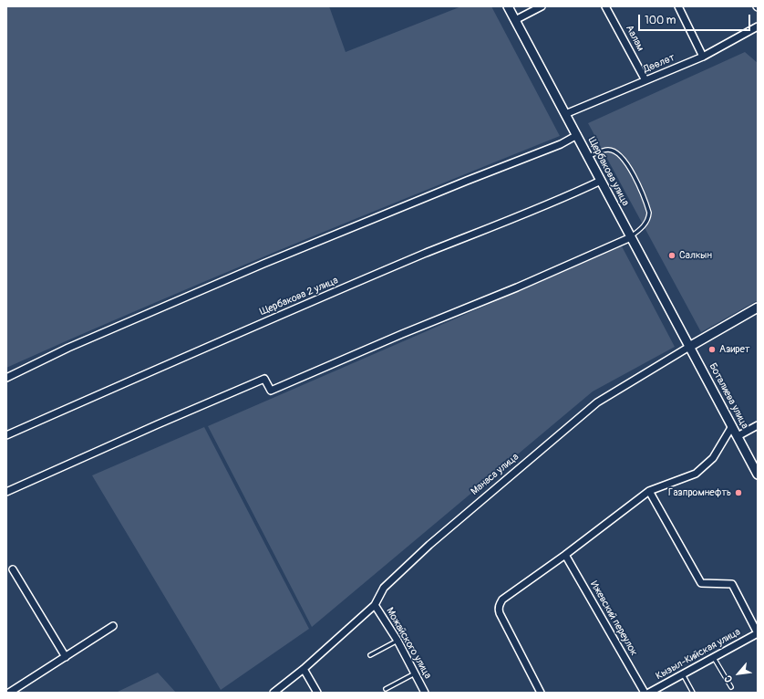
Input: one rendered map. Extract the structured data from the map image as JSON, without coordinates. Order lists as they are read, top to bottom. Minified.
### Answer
{"streets":{"street":["Аалам","Дөөлөт","Щербакова улица","Щербакова 2 улица","Боталиева улица","Манаса улица","Ижевский переулок","Можайского улица","Кызыл-Кийская улица"]},"crossings":[["Аалам","Дөөлөт"],["Дөөлөт","Щербакова улица"],["Щербакова улица","Щербакова 2 улица"],["Щербакова улица","Боталиева улица"],["Щербакова улица","Манаса улица"],["Боталиева улица","Манаса улица"],["Манаса улица","Можайского улица"]],"places":["Салкын","Азирет","Газпромнефть"],"scale_bar":"100 m","north":"bottom left"}
